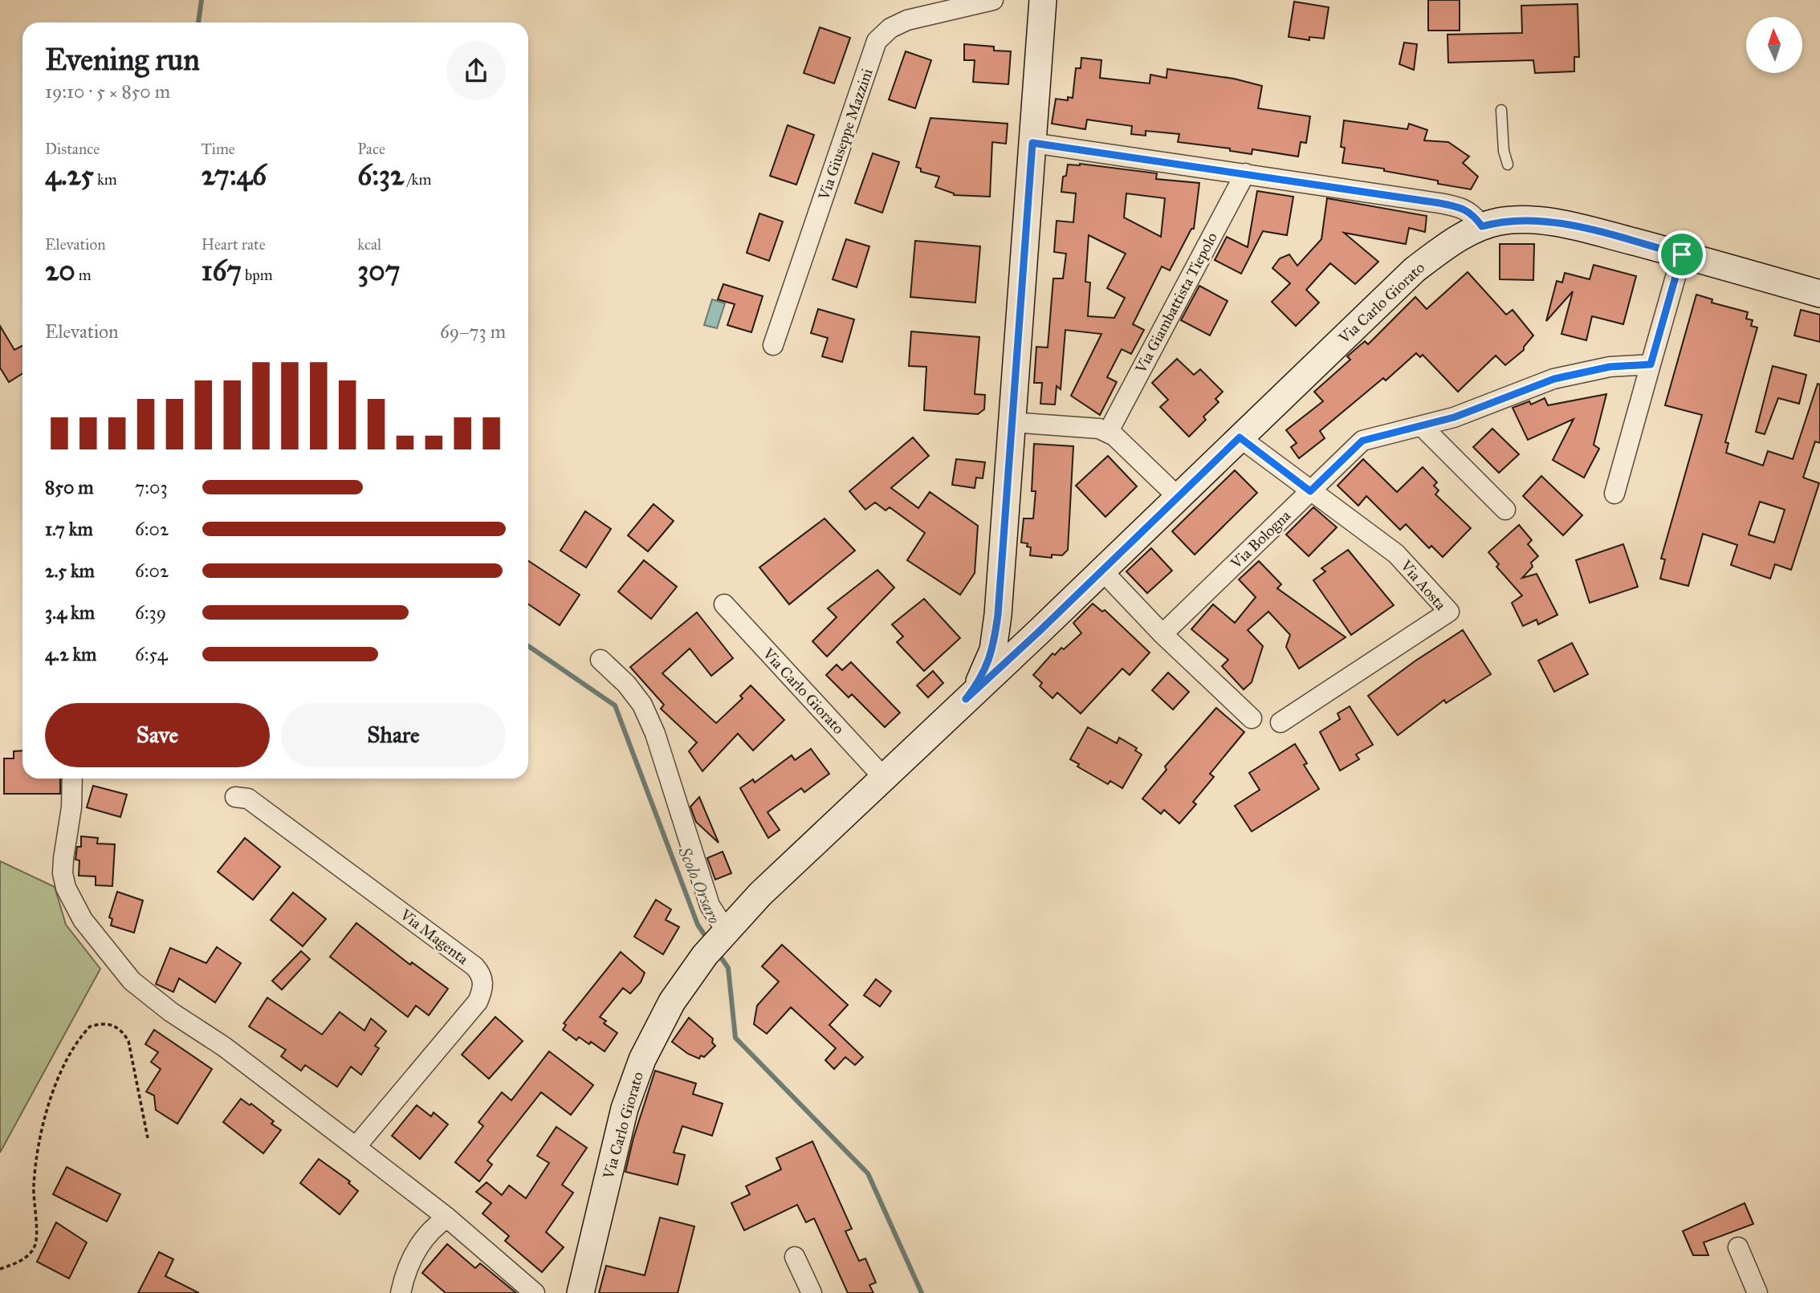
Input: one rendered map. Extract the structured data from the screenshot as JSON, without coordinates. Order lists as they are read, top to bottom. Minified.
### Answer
{"streets":{"street":["Via Giuseppe Mazzini","Via Giambattista Tiepolo","Via Carlo Giorato","Via Bologna","Via Aosta","Via Magenta"]},"crossings":[["Via Carlo Giorato","Via Aosta"],["Via Bologna","Via Aosta"]],"water":["Scolo Orsaro"],"north":"top","page":{"heading":["Evening run","19:10 · 5 × 850 m"],"stats":[["Distance","4.25 km"],["Time","27:46"],["Pace","6:32 /km"],["Elevation","20 m"],["Heart rate","167 bpm"],["kcal","307"]],"chart":["Elevation","69–73 m"],"list":[{"name":"850 m","note":"7:03"},{"name":"1.7 km","note":"6:02"},{"name":"2.5 km","note":"6:02"},{"name":"3.4 km","note":"6:39"},{"name":"4.2 km","note":"6:54"}],"buttons":["Save","Share"]}}
